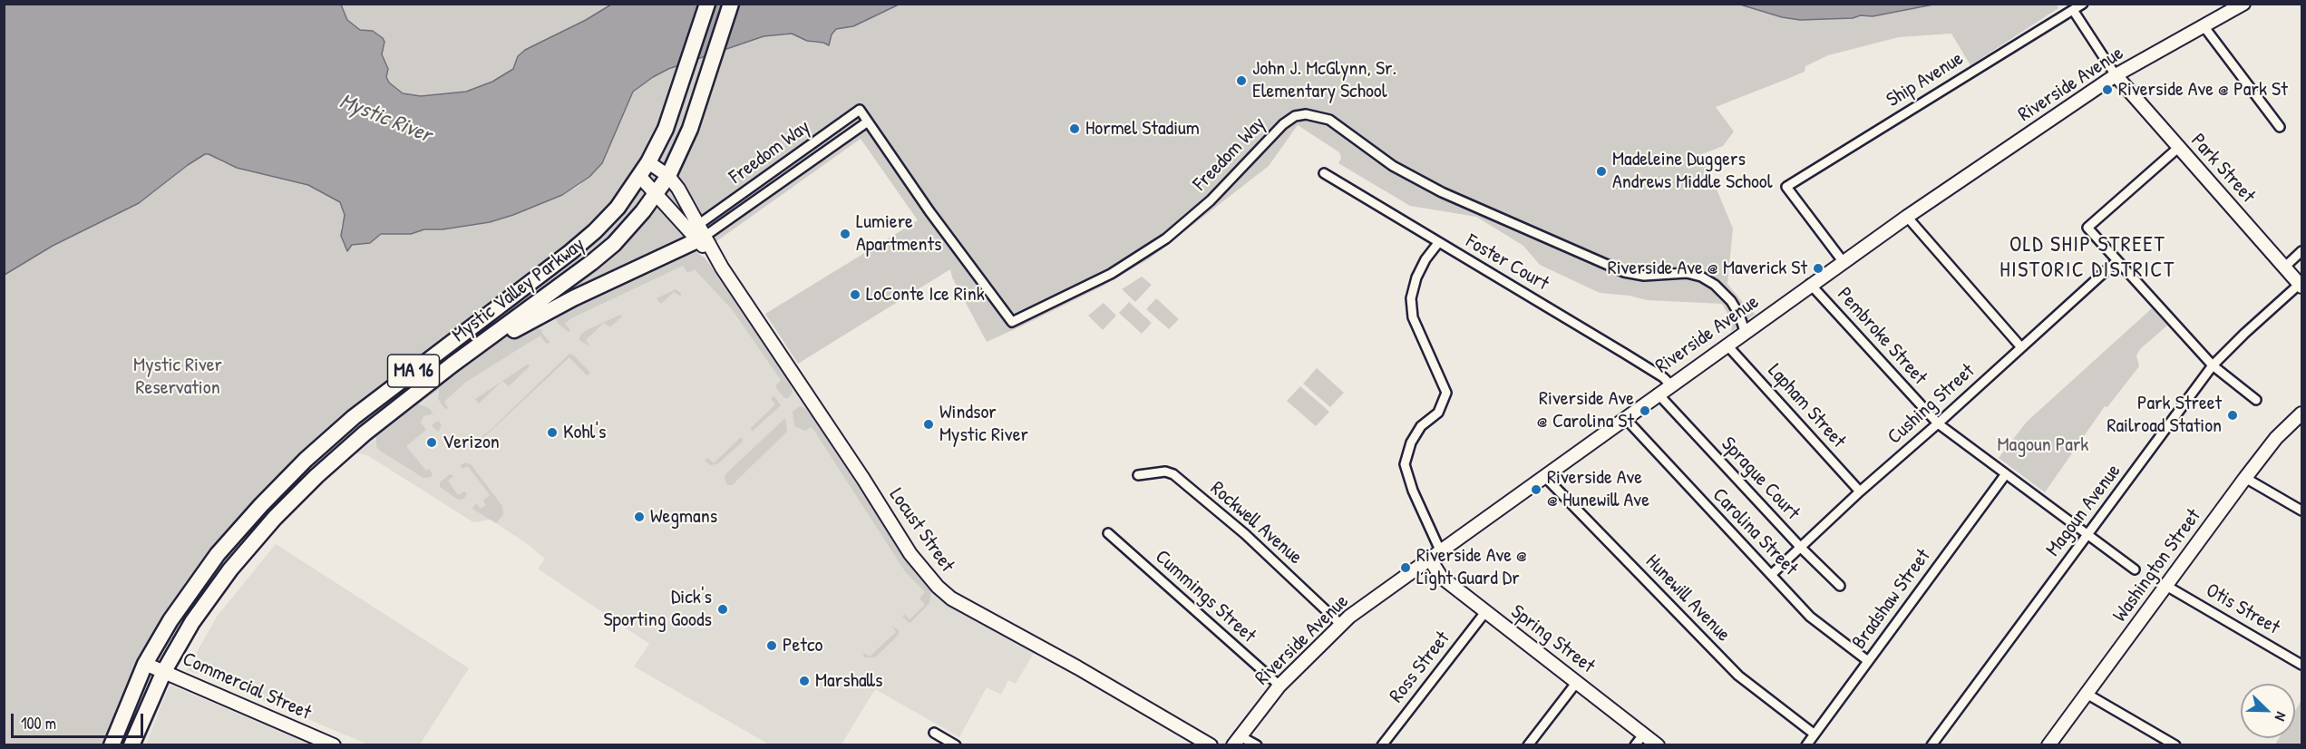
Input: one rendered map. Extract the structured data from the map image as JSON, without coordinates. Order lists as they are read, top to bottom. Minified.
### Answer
{"streets":{"highway":["Mystic Valley Parkway","MA 16"],"street":["Ship Avenue","Riverside Avenue","Freedom Way","Park Street","Foster Court","Pembroke Street","Cushing Street","Lapham Street","Sprague Court","Magoun Avenue","Rockwell Avenue","Locust Street","Carolina Street","Washington Street","Cummings Street","Hunewill Avenue","Bradshaw Street","Otis Street","Spring Street","Ross Street","Commercial Street"]},"crossings":[["Ship Avenue","Riverside Avenue"],["Riverside Avenue","Freedom Way"],["Riverside Avenue","Park Street"],["Riverside Avenue","Foster Court"],["Riverside Avenue","Pembroke Street"],["Riverside Avenue","Lapham Street"],["Riverside Avenue","Sprague Court"],["Riverside Avenue","Rockwell Avenue"],["Riverside Avenue","Carolina Street"],["Riverside Avenue","Cummings Street"],["Riverside Avenue","Hunewill Avenue"],["Riverside Avenue","Spring Street"],["Freedom Way","Locust Street"],["Park Street","Magoun Avenue"],["Mystic Valley Parkway","Locust Street"],["Mystic Valley Parkway","Commercial Street"],["Pembroke Street","Cushing Street"],["Pembroke Street","Magoun Avenue"],["Pembroke Street","Bradshaw Street"],["Cushing Street","Lapham Street"],["Cushing Street","Sprague Court"],["Cushing Street","Carolina Street"],["Carolina Street","Bradshaw Street"],["Washington Street","Otis Street"],["Hunewill Avenue","Bradshaw Street"],["Spring Street","Ross Street"]],"districts":["OLD SHIP STREET HISTORIC DISTRICT"],"water":["Mystic River"],"parks":["Mystic River Reservation","Magoun Park"],"places":["John J. McGlynn, Sr. Elementary School","Riverside Ave @ Park St","Hormel Stadium","Madeleine Duggers Andrews Middle School","Lumiere Apartments","Riverside Ave @ Maverick St","LoConte Ice Rink","Riverside Ave @ Carolina St","Park Street Railroad Station","Windsor Mystic River","Kohl's","Verizon","Riverside Ave @ Hunewill Ave","Wegmans","Riverside Ave @ Light Guard Dr","Dick's Sporting Goods","Petco","Marshalls"],"scale_bar":"100 m","north":"bottom right"}
